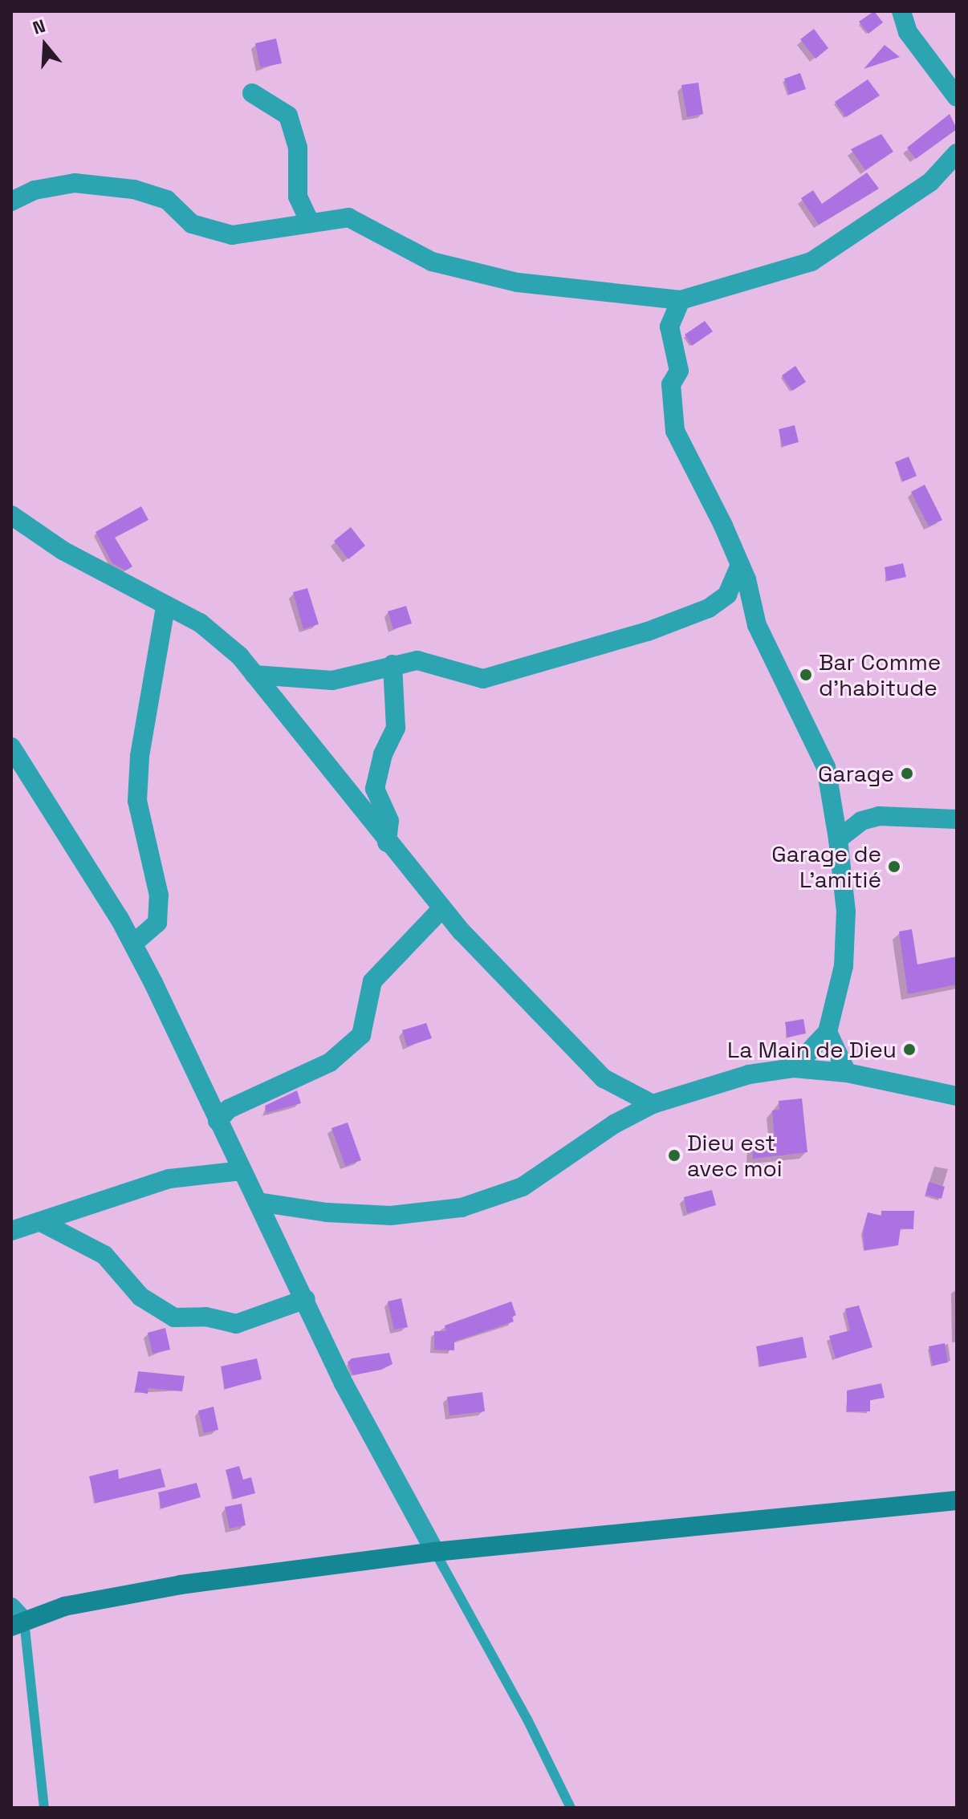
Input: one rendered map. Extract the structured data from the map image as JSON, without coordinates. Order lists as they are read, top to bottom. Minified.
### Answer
{"places":["Bar Comme d'habitude","Garage","Garage de L'amitié","La Main de Dieu","Dieu est avec moi"],"north":"top"}
